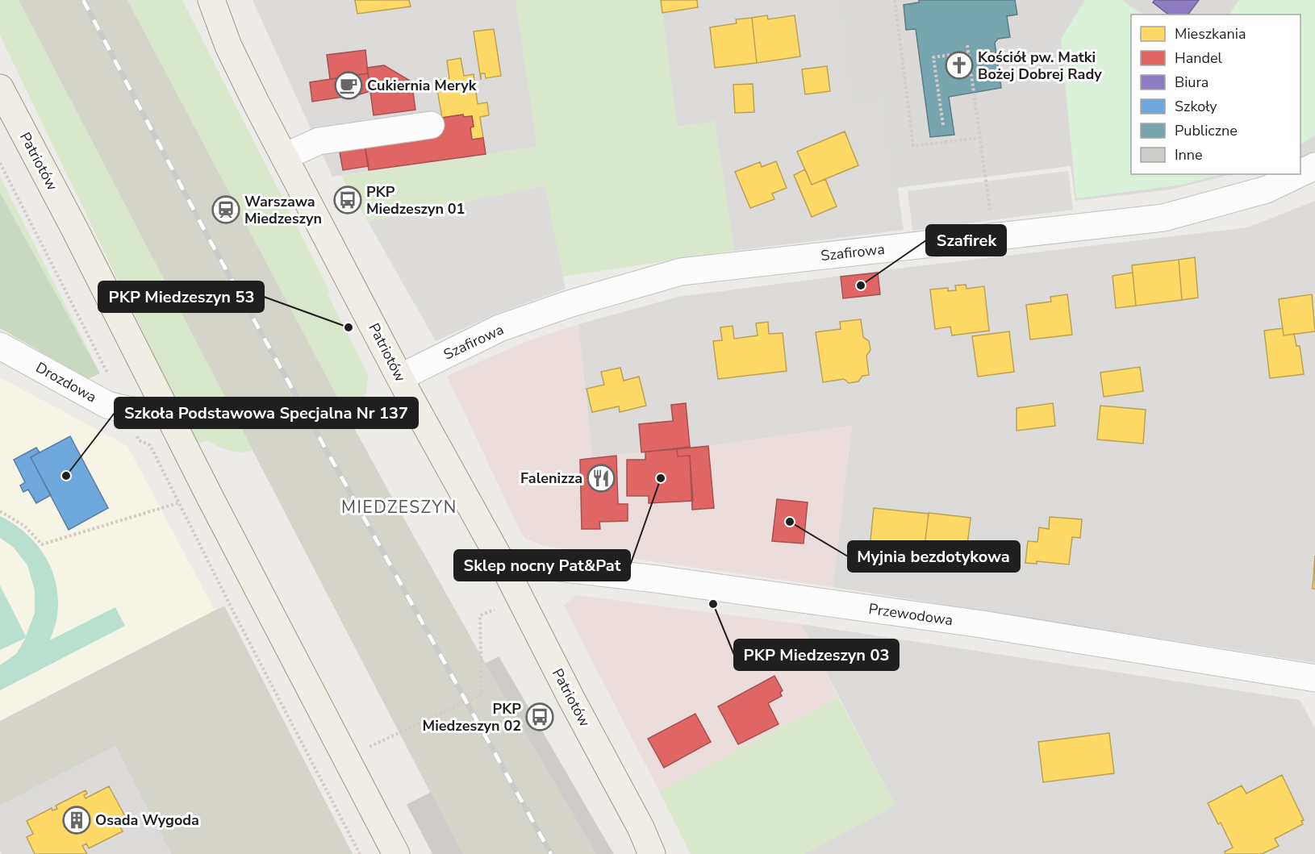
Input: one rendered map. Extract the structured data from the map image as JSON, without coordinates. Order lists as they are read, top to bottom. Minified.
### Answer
{"streets":{"main road":["Patriotów"],"street":["Szafirowa","Drozdowa","Przewodowa"]},"crossings":[["Patriotów","Szafirowa"],["Patriotów","Drozdowa"],["Patriotów","Przewodowa"]],"districts":["MIEDZESZYN"],"places":{"church":["Kościół pw. Matki Bożej Dobrej Rady"],"cafe":["Cukiernia Meryk"],"bus stop":["PKP Miedzeszyn 01","PKP Miedzeszyn 02"],"station":["Warszawa Miedzeszyn"],"other":["Szafirek","PKP Miedzeszyn 53","Szkoła Podstawowa Specjalna Nr 137","Sklep nocny Pat&Pat","Myjnia bezdotykowa","PKP Miedzeszyn 03"],"restaurant":["Falenizza"],"building":["Osada Wygoda"]},"legend":["Mieszkania","Handel","Biura","Szkoły","Publiczne","Inne"]}
